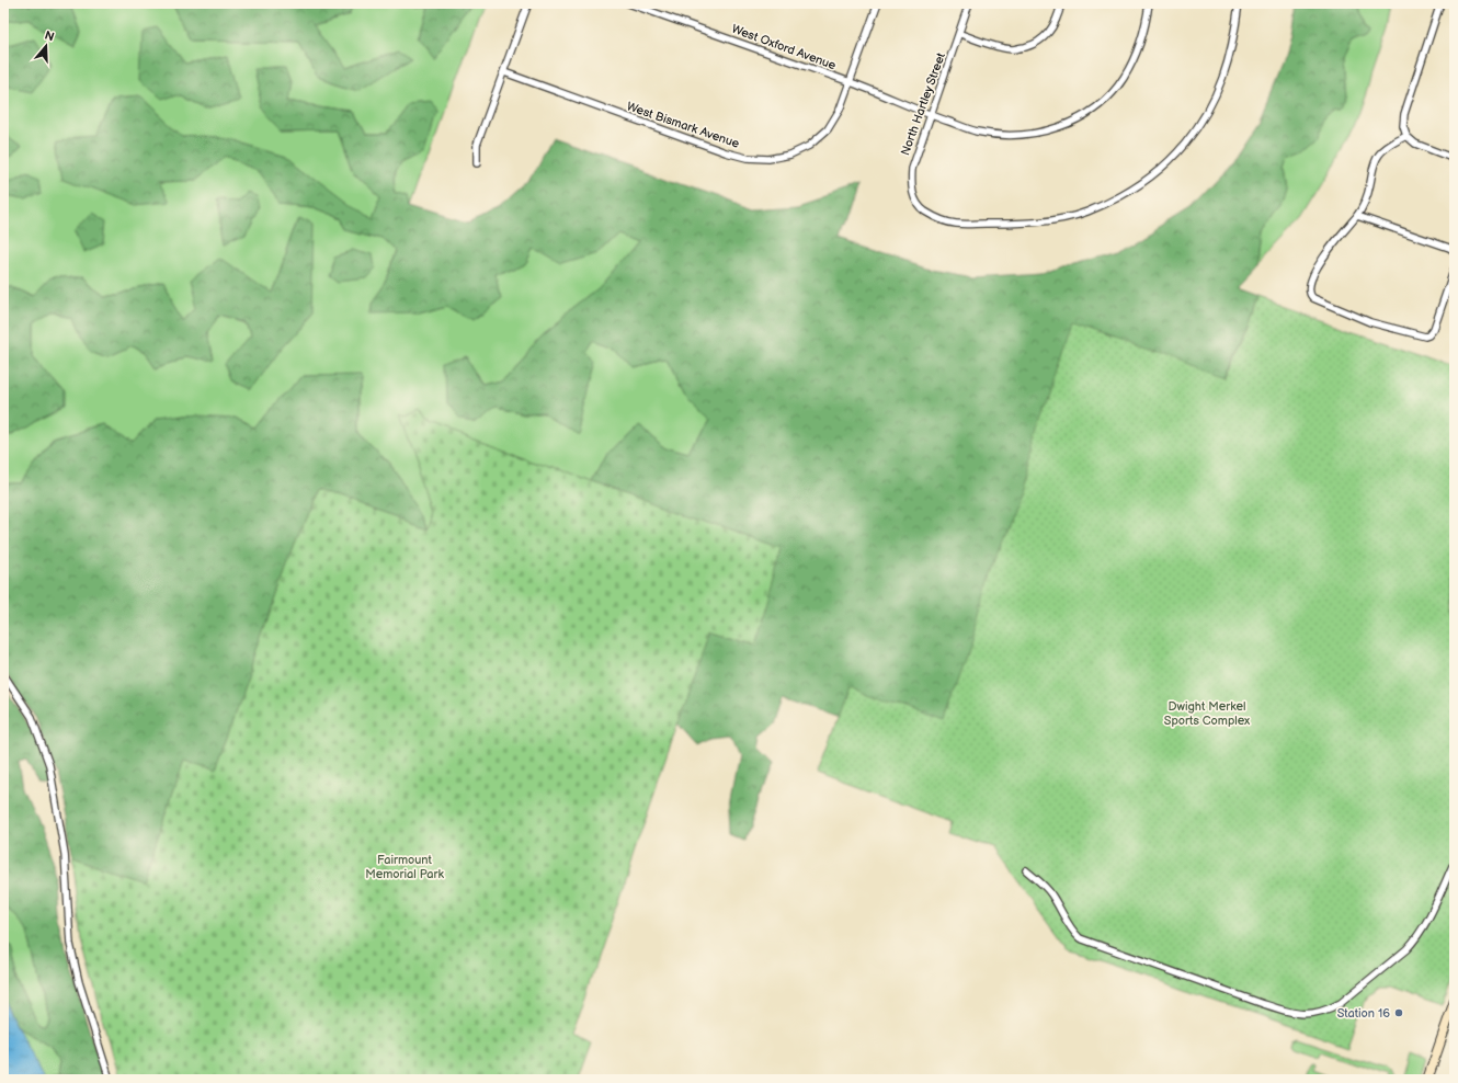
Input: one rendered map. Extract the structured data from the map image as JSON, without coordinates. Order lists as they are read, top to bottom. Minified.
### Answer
{"streets":{"street":["West Oxford Avenue","North Hartley Street","West Bismark Avenue"]},"crossings":[["West Oxford Avenue","North Hartley Street"],["West Oxford Avenue","West Bismark Avenue"]],"parks":["Dwight Merkel Sports Complex","Fairmount Memorial Park"],"places":["Station 16"],"north":"top"}
